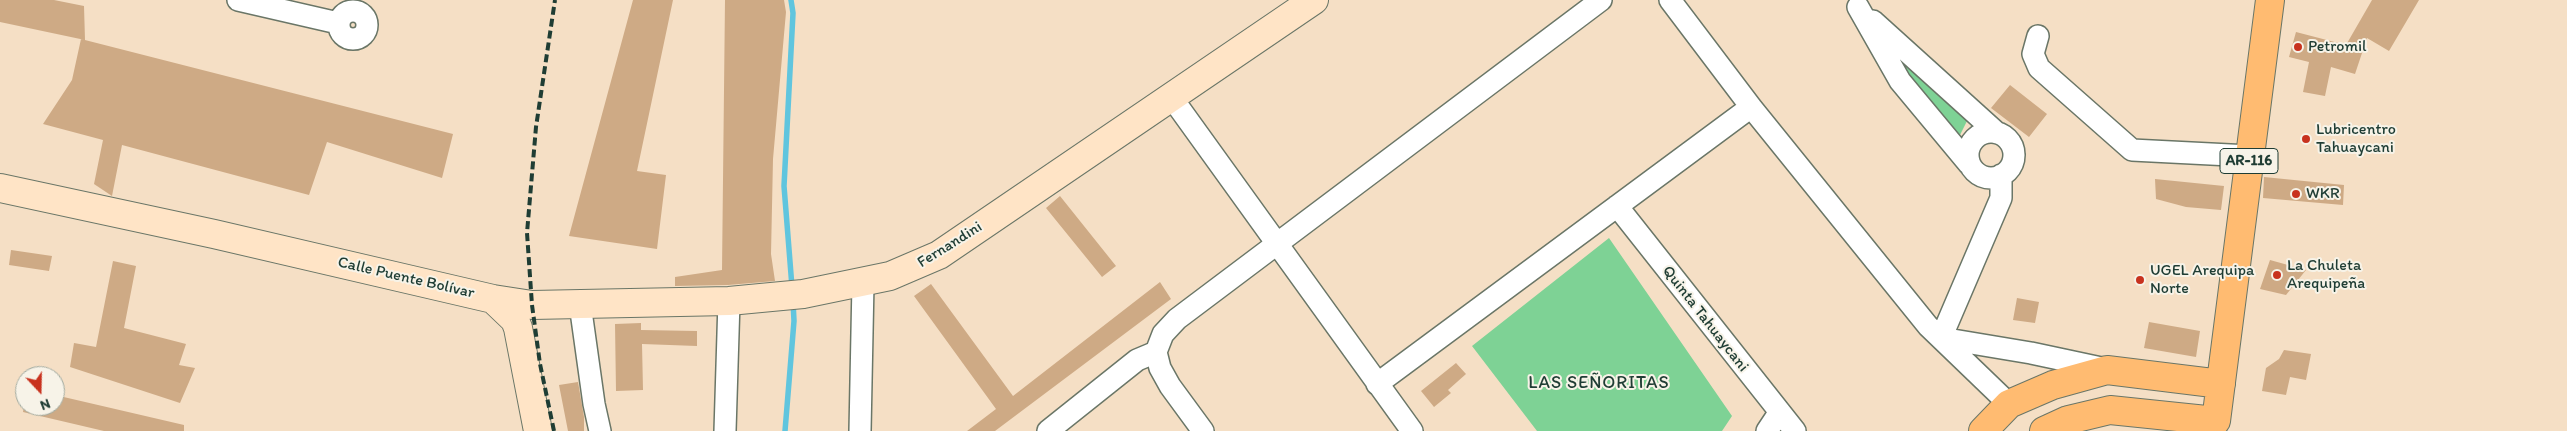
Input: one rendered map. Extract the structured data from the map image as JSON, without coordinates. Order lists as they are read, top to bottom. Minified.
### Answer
{"streets":{"main road":["AR-116"],"street":["Fernandini","Calle Puente Bolívar","Quinta Tahuaycani"]},"crossings":[["Fernandini","Calle Puente Bolívar"]],"districts":["LAS SEÑORITAS"],"places":["Petromil","Lubricentro Tahuaycani","WKR","La Chuleta Arequipeña","UGEL Arequipa Norte"],"north":"bottom"}
